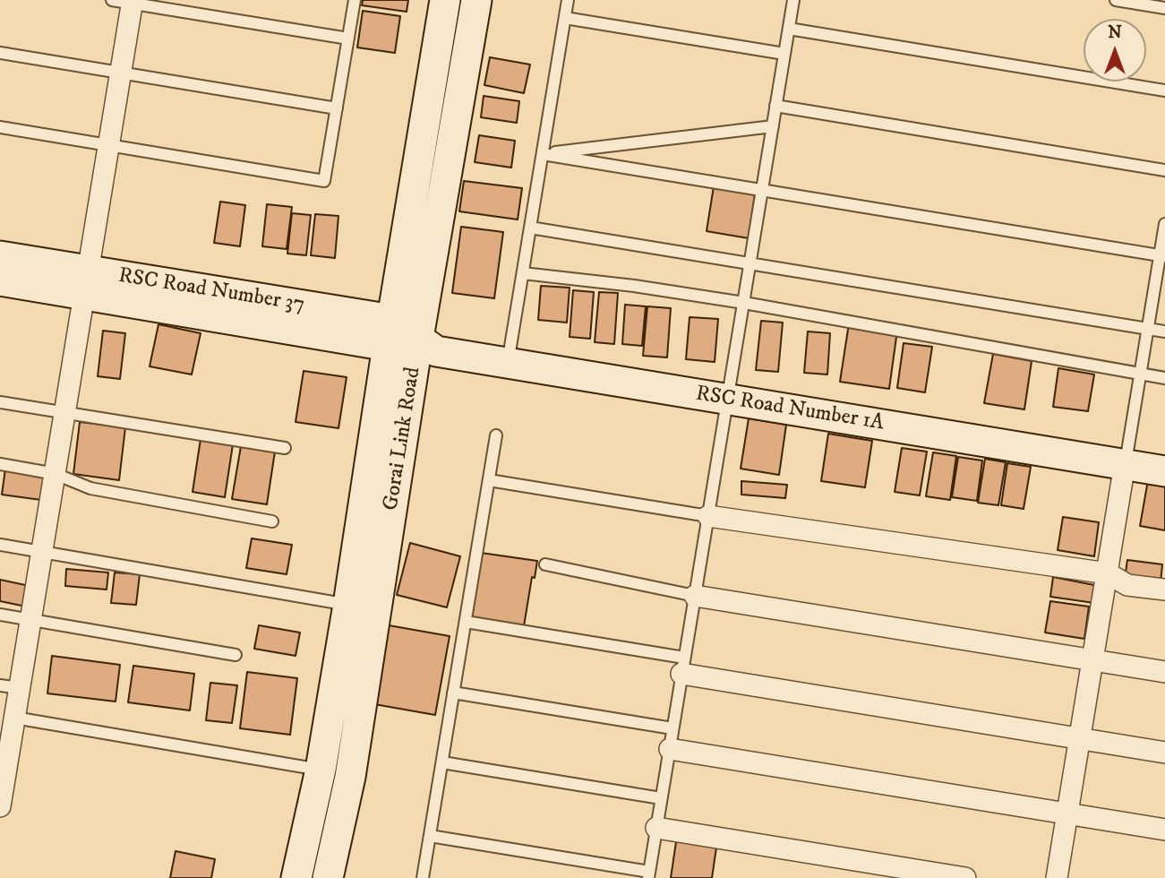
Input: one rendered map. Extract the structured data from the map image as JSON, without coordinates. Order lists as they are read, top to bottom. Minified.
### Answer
{"streets":{"main road":["RSC Road Number 37","RSC Road Number 1A","Gorai Link Road"]},"crossings":[["RSC Road Number 37","RSC Road Number 1A"],["RSC Road Number 37","Gorai Link Road"],["RSC Road Number 1A","Gorai Link Road"]],"north":"top"}
